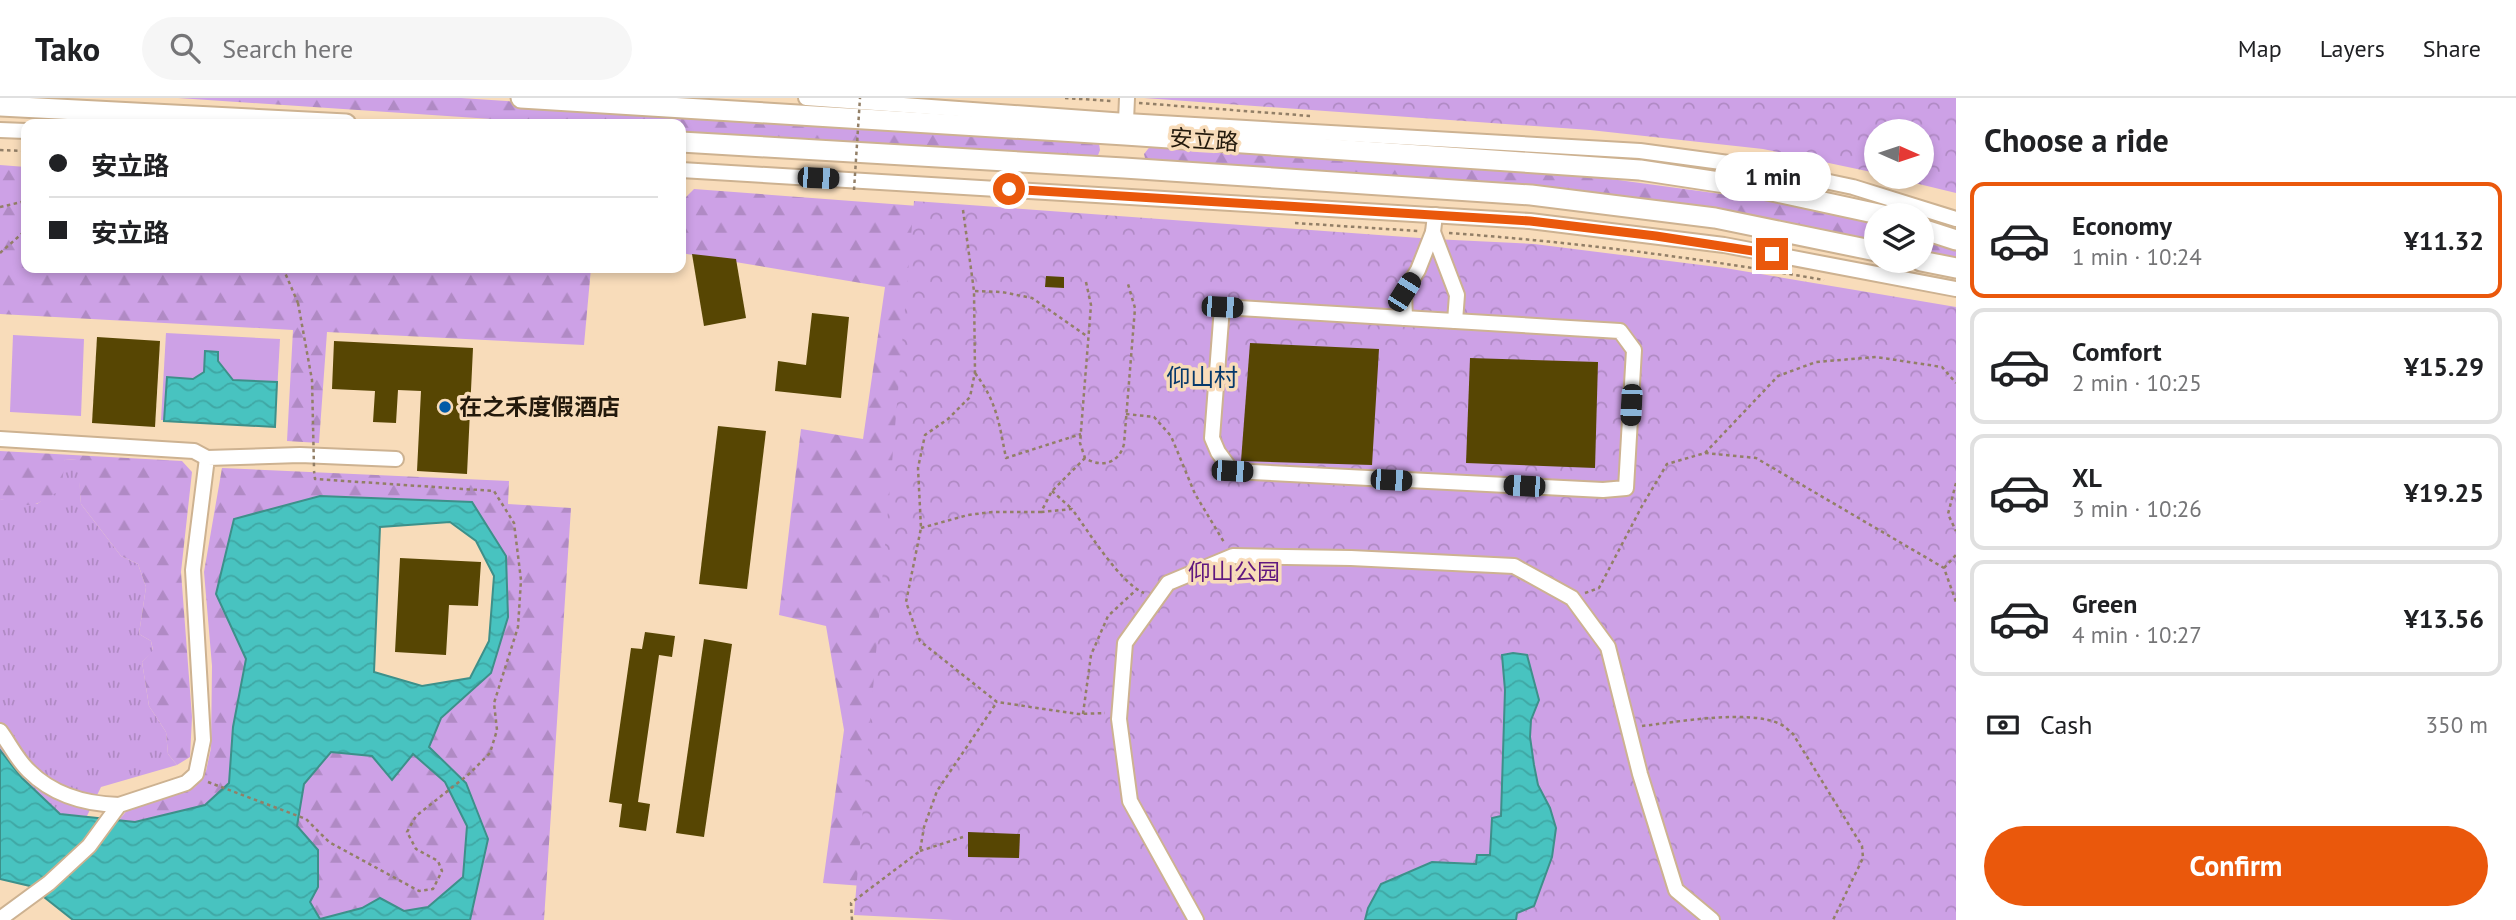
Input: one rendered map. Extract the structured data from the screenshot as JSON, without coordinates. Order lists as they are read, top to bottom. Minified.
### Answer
{"streets":{"main road":["安立路"]},"districts":["仰山村"],"parks":["仰山公园"],"places":["在之禾度假酒店"],"north":"right","page":{"header":"Tako","search":"Search here","nav":["Map","Layers","Share"],"heading":"Choose a ride","banner":["安立路","安立路"],"bubble":"1 min","list":[{"name":"Economy","note":"1 min · 10:24","value":"¥11.32"},{"name":"Comfort","note":"2 min · 10:25","value":"¥15.29"},{"name":"XL","note":"3 min · 10:26","value":"¥19.25"},{"name":"Green","note":"4 min · 10:27","value":"¥13.56"}],"pay":["Cash","350 m"],"buttons":"Confirm"}}
